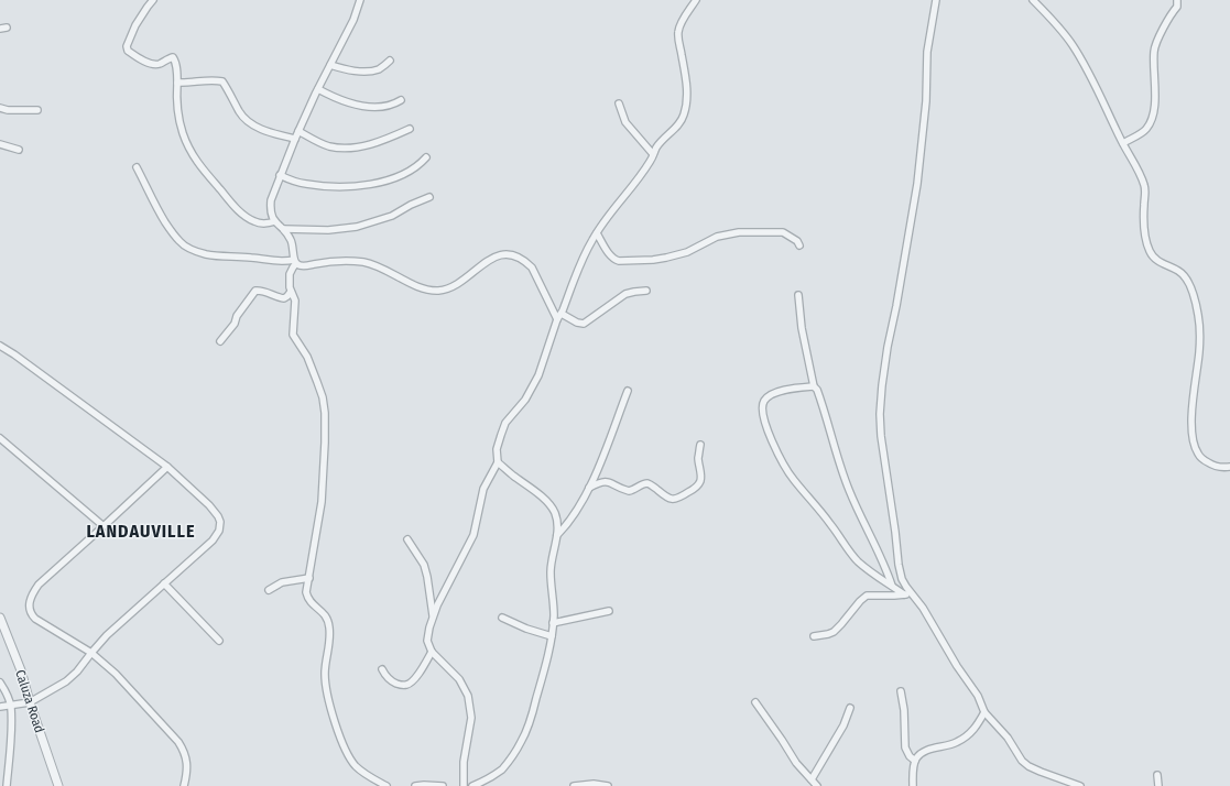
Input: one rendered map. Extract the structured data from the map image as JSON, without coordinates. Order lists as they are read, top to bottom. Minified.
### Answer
{"streets":{"street":["Caluza Road"]},"districts":["LANDAUVILLE"]}
